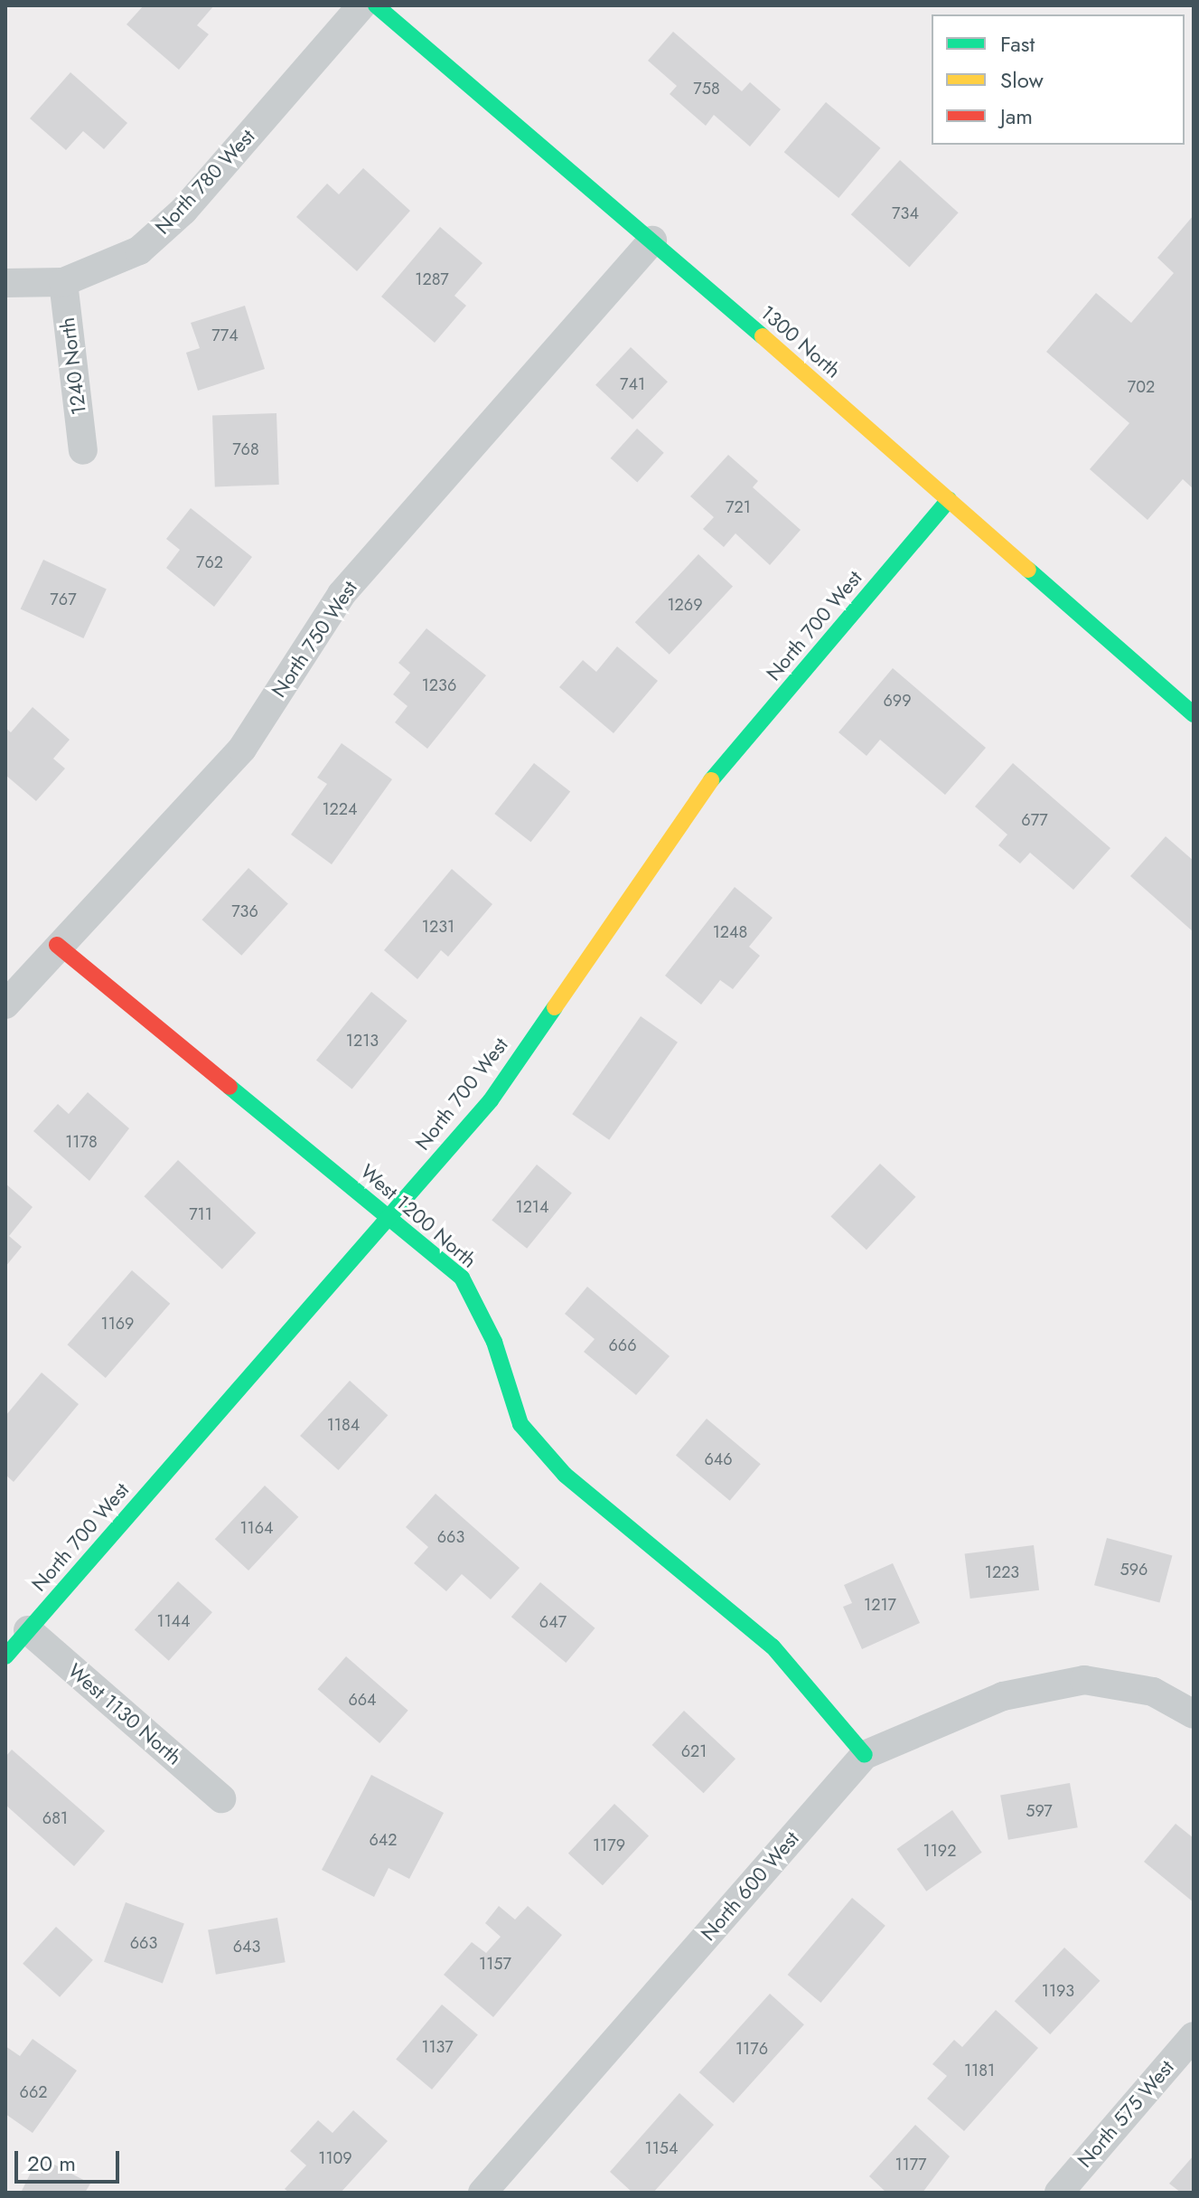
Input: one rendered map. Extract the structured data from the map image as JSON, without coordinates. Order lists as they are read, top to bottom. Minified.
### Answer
{"streets":{"street":["North 780 West","1300 North","1240 North","North 700 West","North 750 West","West 1200 North","West 1130 North","North 600 West","North 575 West"]},"crossings":[["North 780 West","1240 North"],["1300 North","North 700 West"],["1300 North","North 750 West"],["North 700 West","West 1200 North"],["North 700 West","West 1130 North"],["North 750 West","West 1200 North"],["West 1200 North","North 600 West"]],"house_numbers":["758","734","1287","774","741","702","768","721","762","767","1269","1236","699","1224","677","736","1231","1248","1213","1178","1214","711","1169","666","1184","646","1164","663","596","1223","1217","1144","647","664","621","597","681","642","1179","1192","663","643","1157","1193","1137","1176","1181","662","1154","1109","1177"],"legend":["Fast","Slow","Jam"],"scale_bar":"20 m"}
